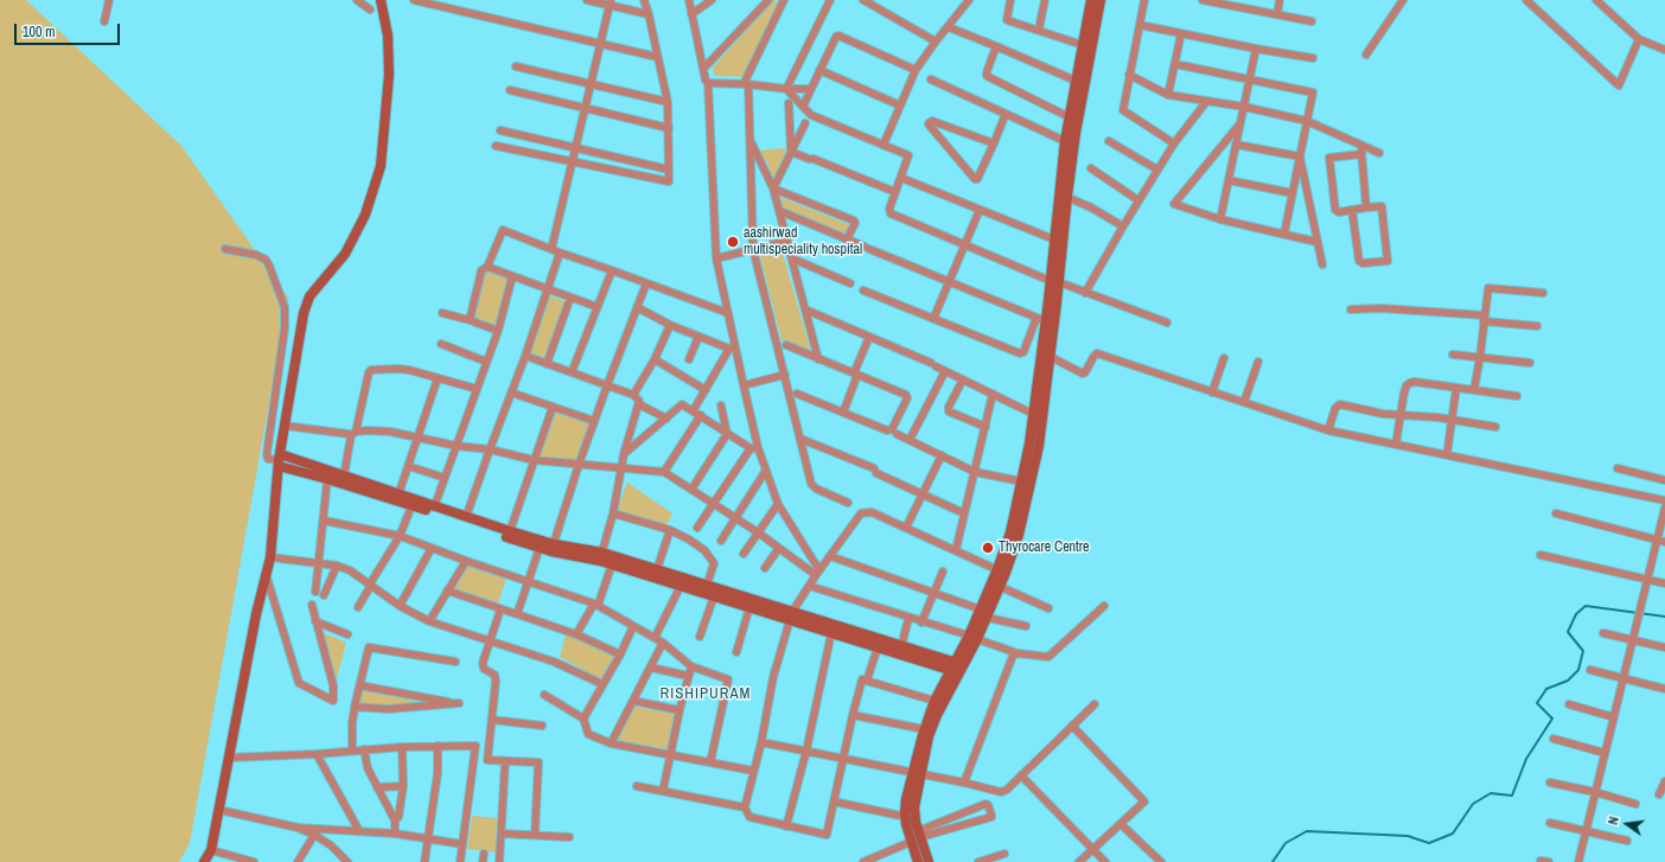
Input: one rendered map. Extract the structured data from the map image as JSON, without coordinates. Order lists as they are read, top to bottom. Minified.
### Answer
{"districts":["RISHIPURAM"],"places":["aashirwad multispeciality hospital","Thyrocare Centre"],"scale_bar":"100 m","north":"left"}
